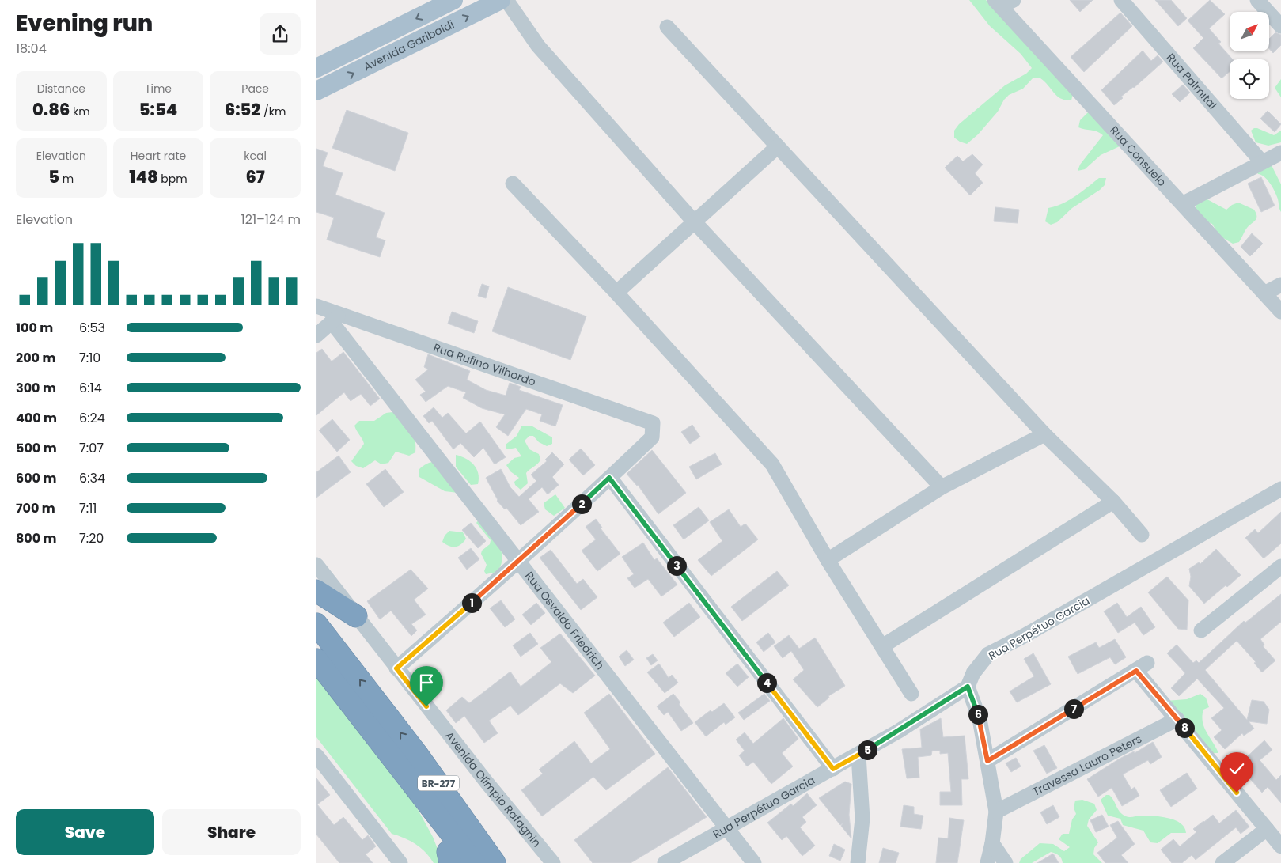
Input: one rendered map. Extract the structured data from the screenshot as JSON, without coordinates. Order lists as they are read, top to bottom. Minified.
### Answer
{"streets":{"highway":["BR-277"],"main road":["Avenida Garibaldi"],"street":["Rua Palmital","Rua Consuelo","Rua Rufino Vilhordo","Rua Osvaldo Friedrich","Rua Perpétuo Garcia","Travessa Lauro Peters","Avenida Olímpio Rafagnin"]},"crossings":[["Rua Rufino Vilhordo","Rua Osvaldo Friedrich"],["Rua Osvaldo Friedrich","Rua Perpétuo Garcia"]],"north":"top right","page":{"heading":["Evening run","18:04"],"stats":[["Distance","0.86 km"],["Time","5:54"],["Pace","6:52 /km"],["Elevation","5 m"],["Heart rate","148 bpm"],["kcal","67"]],"chart":["Elevation","121–124 m"],"list":[{"name":"100 m","note":"6:53"},{"name":"200 m","note":"7:10"},{"name":"300 m","note":"6:14"},{"name":"400 m","note":"6:24"},{"name":"500 m","note":"7:07"},{"name":"600 m","note":"6:34"},{"name":"700 m","note":"7:11"},{"name":"800 m","note":"7:20"}],"pins":["2","3","1","4","7","6","8","5"],"buttons":["Save","Share"]}}
